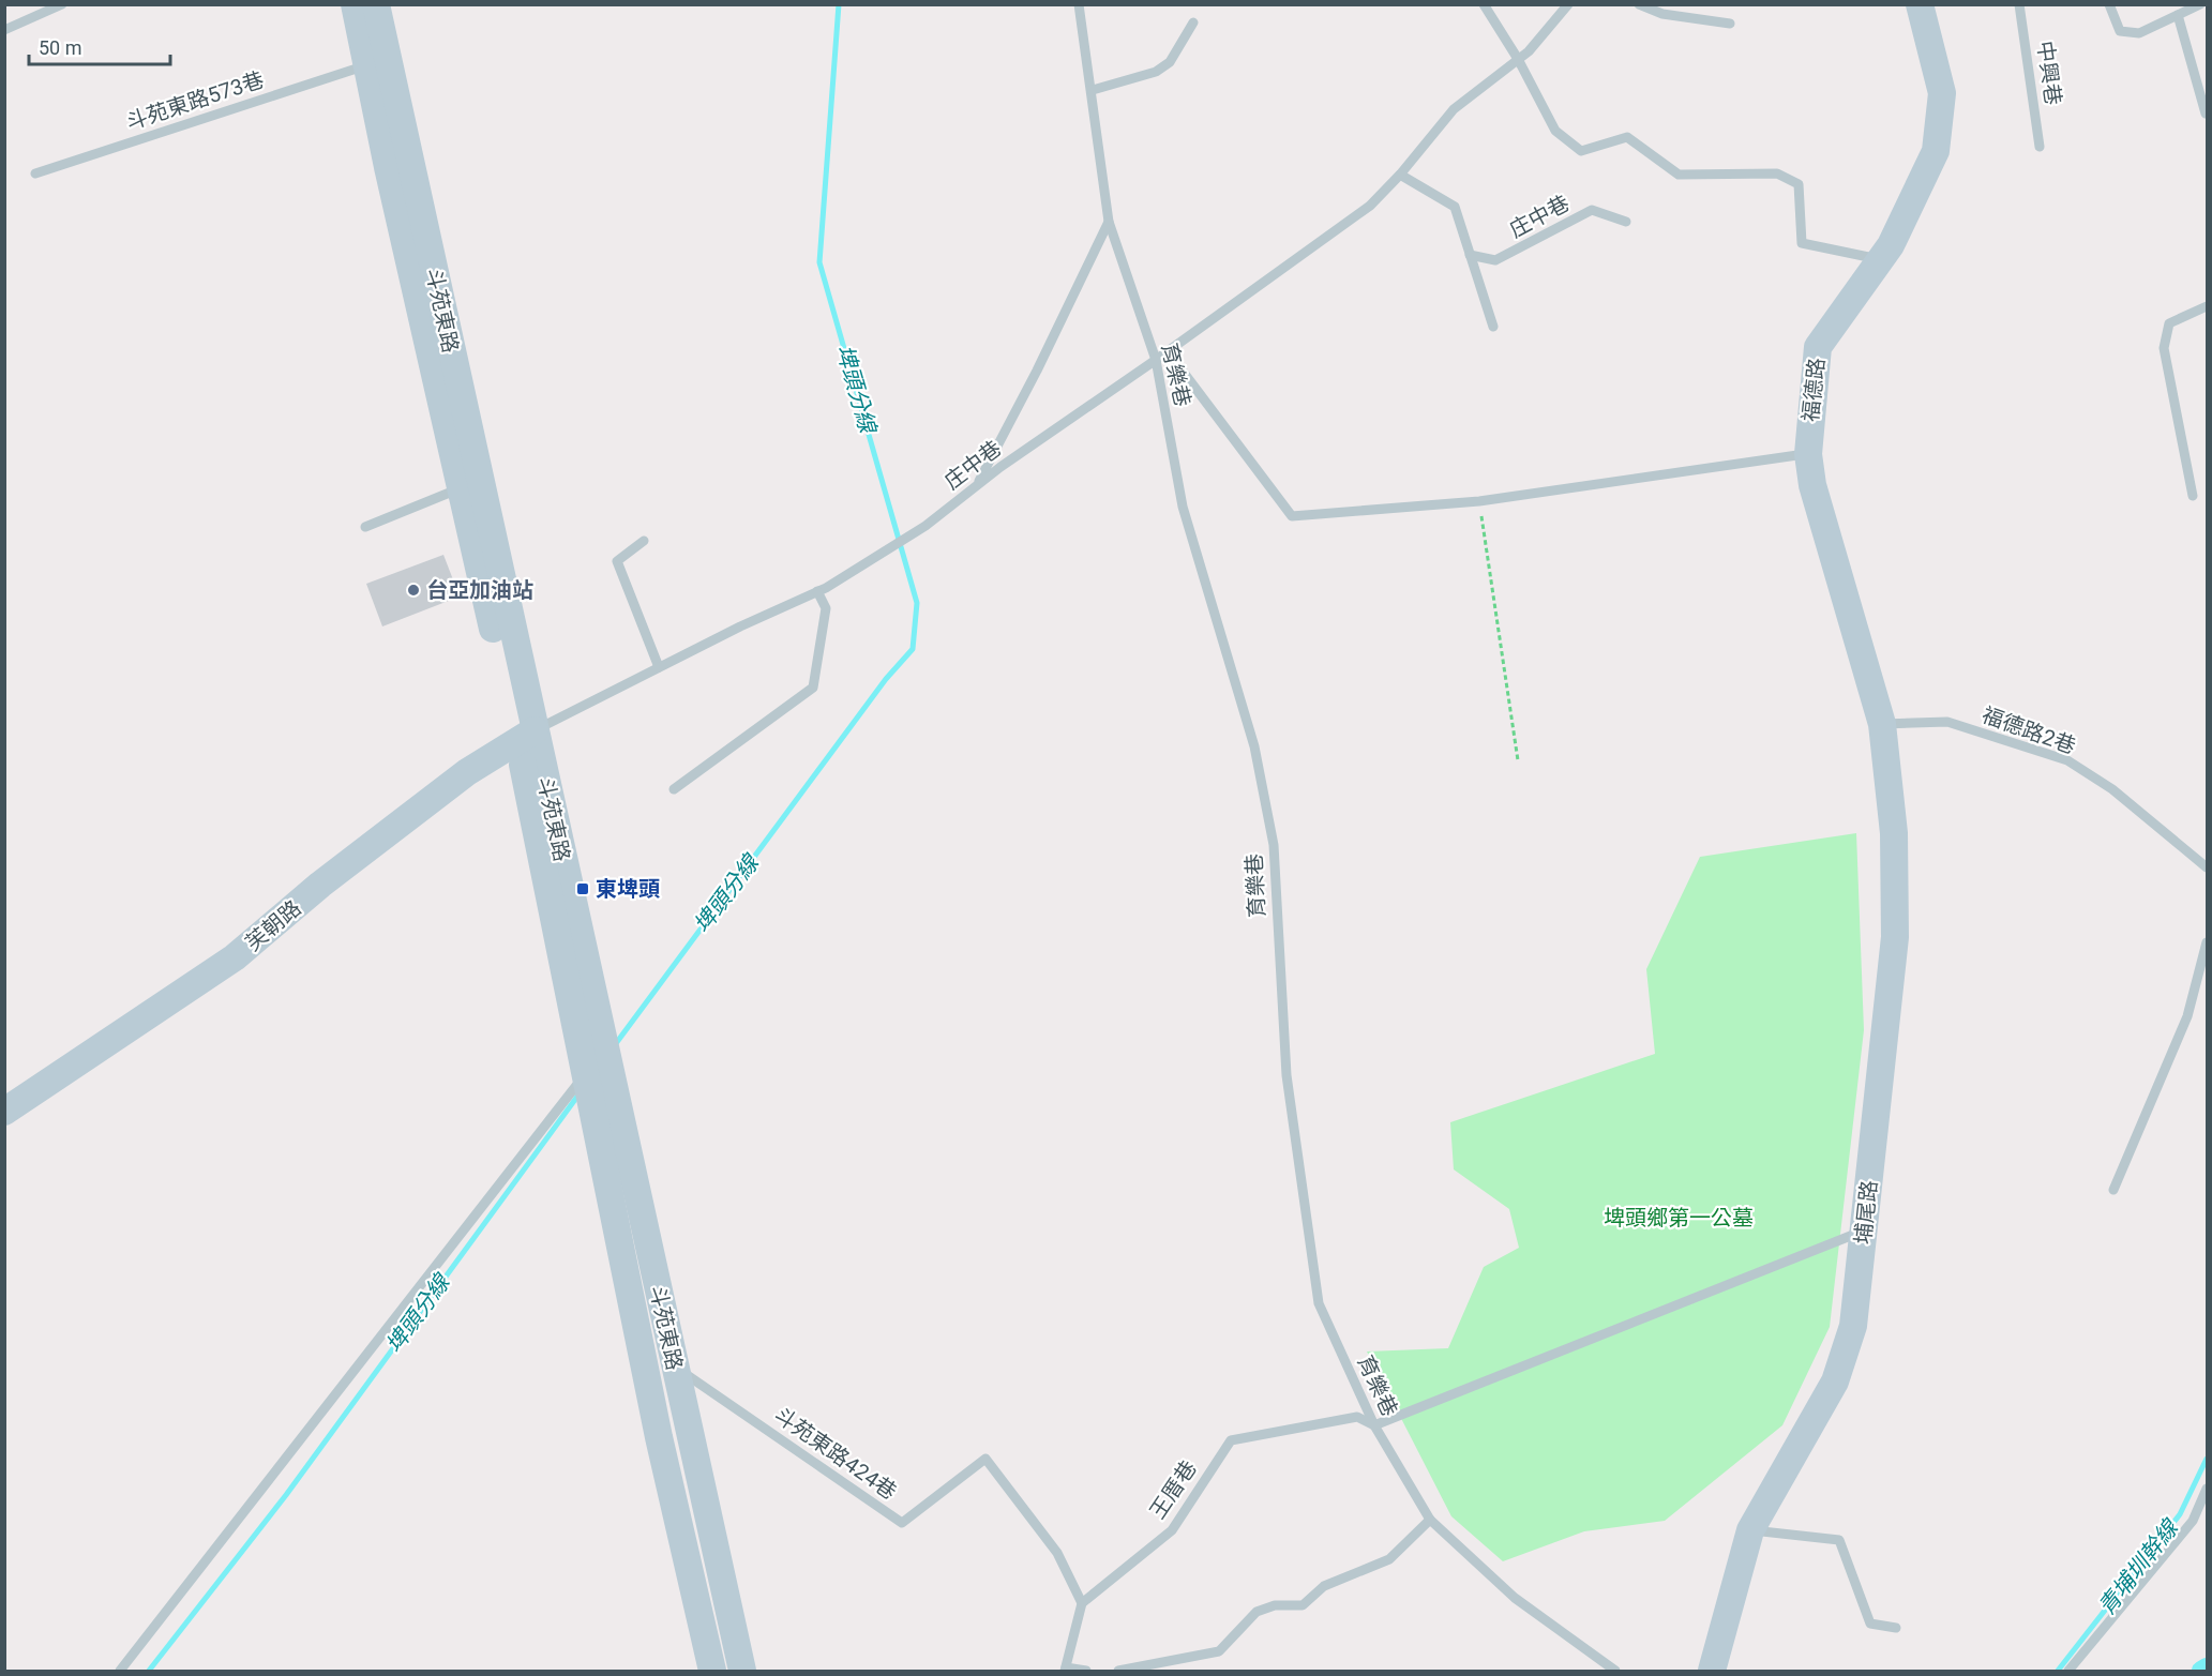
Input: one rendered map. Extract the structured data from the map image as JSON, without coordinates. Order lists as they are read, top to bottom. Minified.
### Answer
{"streets":{"main road":["斗苑東路","福德路","芙朝路","埔尾路"],"lane":["中興巷","斗苑東路573巷","庄中巷","育樂巷","福德路2巷","斗苑東路424巷","王厝巷"]},"crossings":[["斗苑東路573巷","斗苑東路"],["庄中巷","斗苑東路"],["庄中巷","育樂巷"],["庄中巷","芙朝路"],["斗苑東路","芙朝路"],["斗苑東路","斗苑東路424巷"],["育樂巷","王厝巷"],["福德路","福德路2巷"],["福德路","埔尾路"],["福德路2巷","埔尾路"],["斗苑東路424巷","王厝巷"]],"water":["埤頭分線","青埔圳幹線"],"parks":["埤頭鄉第一公墓"],"places":{"other":["台亞加油站"],"transit":["東埤頭"]},"scale_bar":"50 m"}
